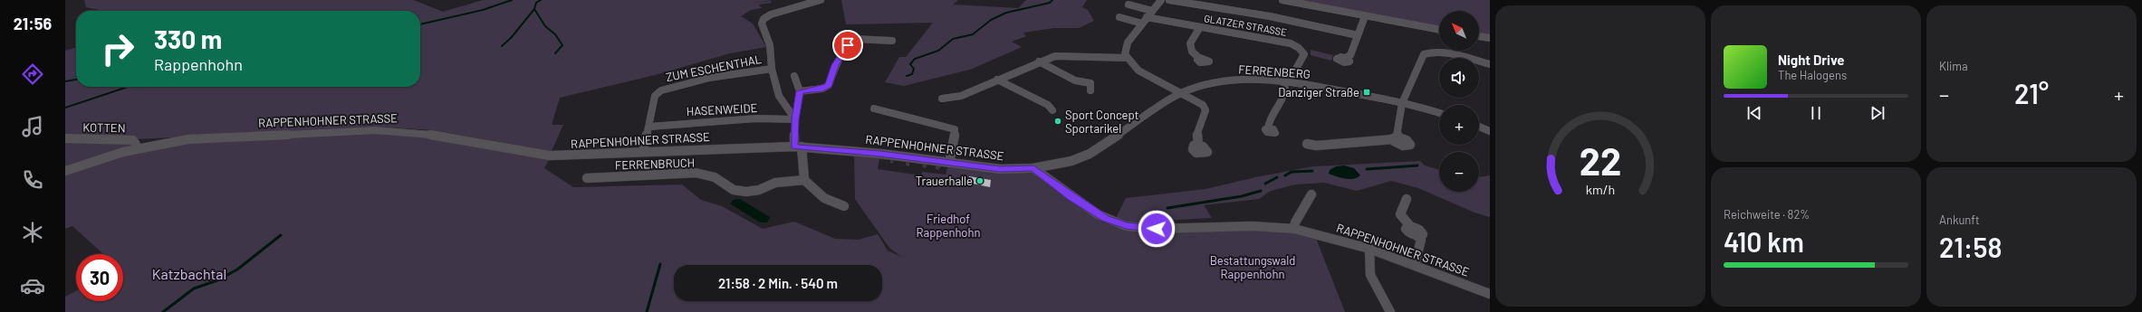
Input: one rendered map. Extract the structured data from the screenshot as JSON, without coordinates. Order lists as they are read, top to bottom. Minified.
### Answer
{"streets":{"street":["GLATZER STRASSE","ZUM ESCHENTHAL","FERRENBERG","HASENWEIDE","RAPPENHOHNER STRASSE","KOTTEN","FERRENBRUCH"]},"crossings":[["GLATZER STRASSE","FERRENBERG"],["ZUM ESCHENTHAL","HASENWEIDE"],["ZUM ESCHENTHAL","RAPPENHOHNER STRASSE"],["FERRENBERG","RAPPENHOHNER STRASSE"],["RAPPENHOHNER STRASSE","KOTTEN"]],"parks":["Friedhof Rappenhohn","Bestattungswald Rappenhohn","Katzbachtal"],"places":{"transit":["Danziger Straße"],"other":["Sport Concept Sportarikel","Trauerhalle"]},"north":"top left","page":{"tabs":"21:56","tile":["Klima",["Reichweite · 82%","410 km"],["Ankunft","21:58"]],"map_buttons":["+","−"],"turn":["330 m","Rappenhohn"],"song":["Night Drive","The Halogens"],"heat":["−","21°","+"],"limit":"30","trip":"21:58 · 2 Min. · 540 m","gauge":["22","km/h"]}}
